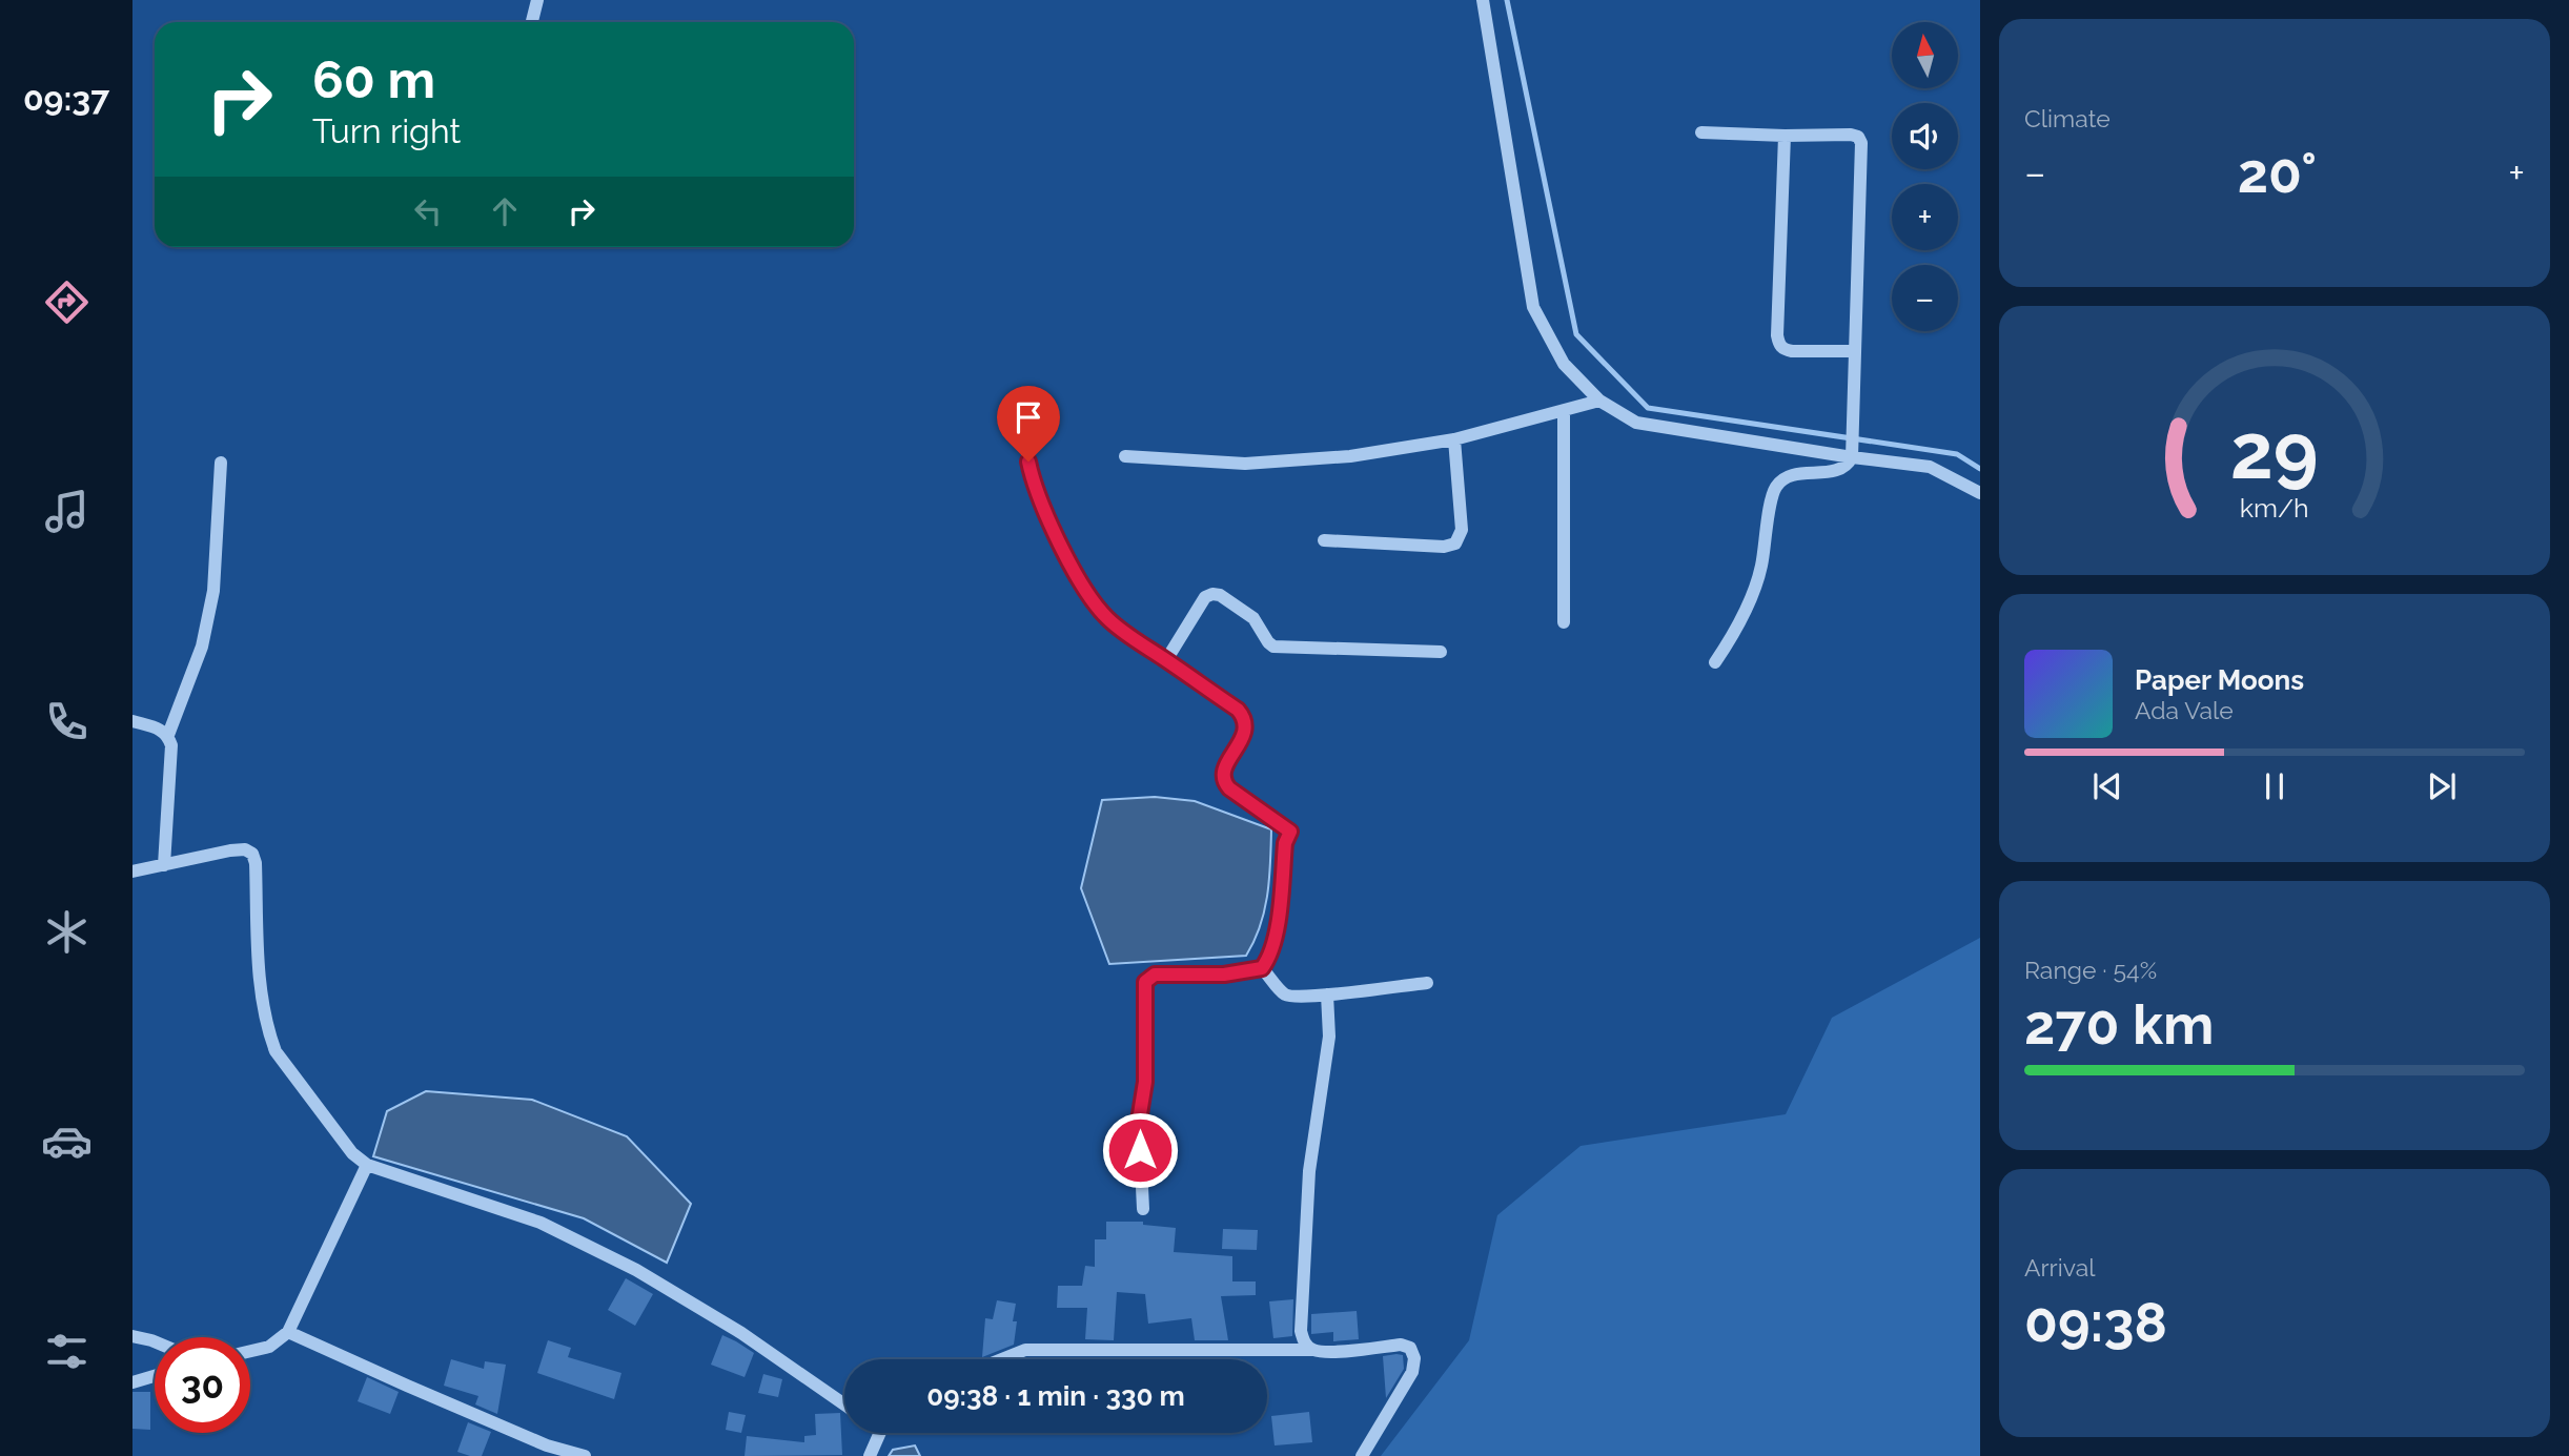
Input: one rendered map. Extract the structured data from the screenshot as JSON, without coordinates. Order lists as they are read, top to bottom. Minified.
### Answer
{"north":"top","page":{"tabs":"09:37","tile":["Climate",["Range · 54%","270 km"],["Arrival","09:38"]],"map_buttons":["+","−"],"turn":["60 m","Turn right"],"heat":["−","20°","+"],"song":["Paper Moons","Ada Vale"],"limit":"30","trip":"09:38 · 1 min · 330 m","gauge":["29","km/h"]}}
